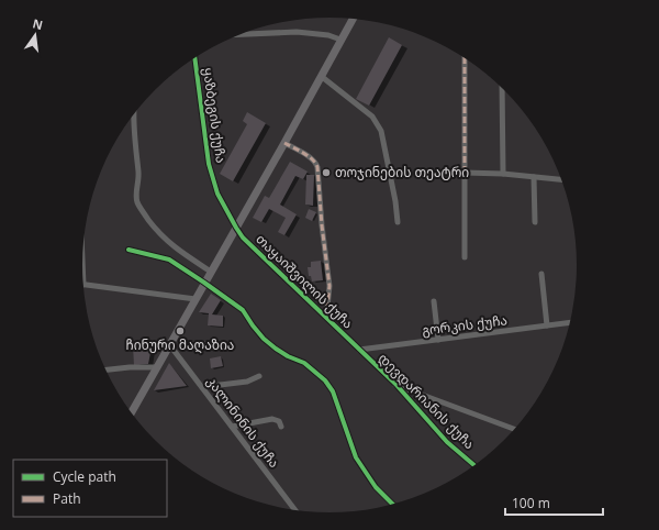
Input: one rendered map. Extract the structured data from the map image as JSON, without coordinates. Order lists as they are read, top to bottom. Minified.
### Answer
{"streets":{"street":["ყაზბეგის ქუჩა","თაყაიშვილის ქუჩა","გორკის ქუჩა","დევდარიანის ქუჩა","კალინინის ქუჩა"]},"crossings":[["ყაზბეგის ქუჩა","თაყაიშვილის ქუჩა"],["თაყაიშვილის ქუჩა","გორკის ქუჩა"],["თაყაიშვილის ქუჩა","დევდარიანის ქუჩა"],["გორკის ქუჩა","დევდარიანის ქუჩა"]],"places":["თოჯინების თეატრი","ჩინური მაღაზია"],"legend":["Cycle path","Path"],"scale_bar":"100 m","north":"top"}
